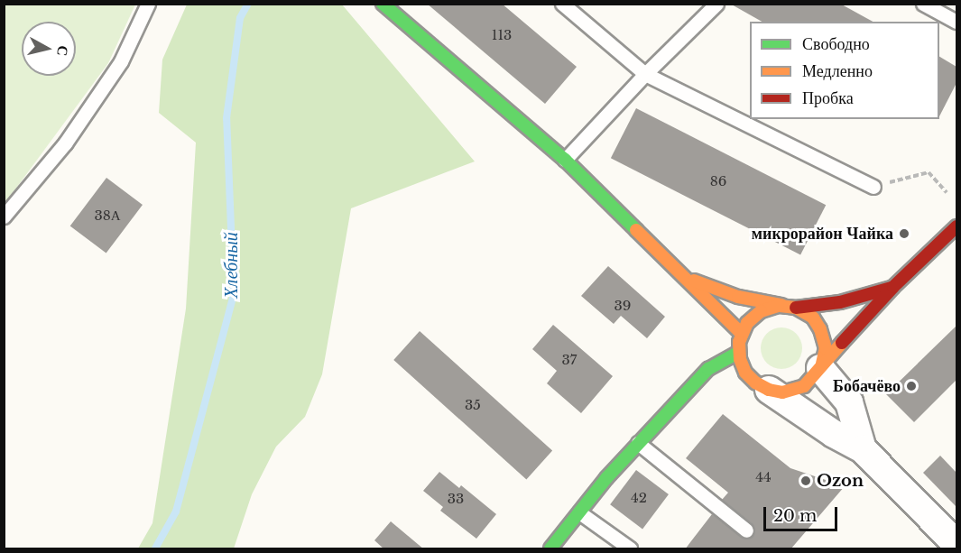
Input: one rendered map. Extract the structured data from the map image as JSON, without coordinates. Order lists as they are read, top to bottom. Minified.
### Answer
{"water":["Хлебный"],"places":["микрорайон Чайка","Бобачёво","Ozon"],"house_numbers":["113","86","38А","39","37","35","44","42","33"],"legend":["Свободно","Медленно","Пробка"],"scale_bar":"20 m","north":"right"}
